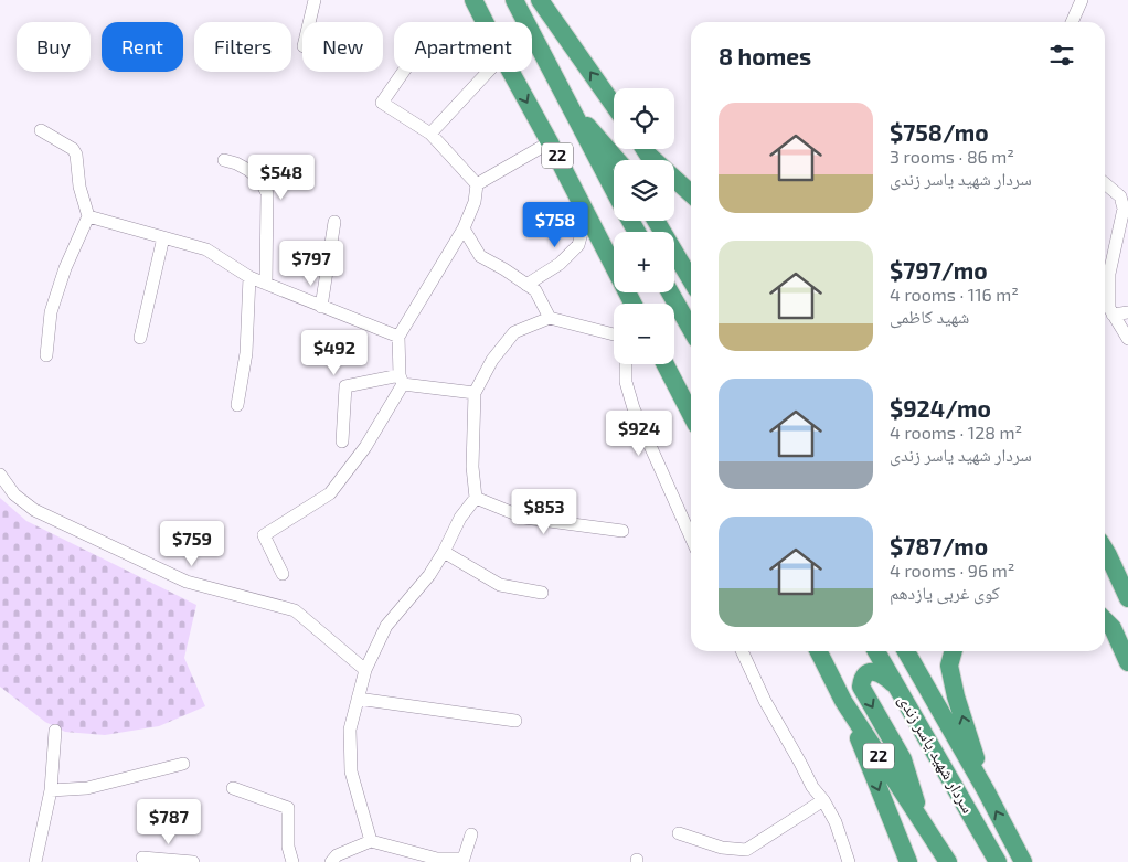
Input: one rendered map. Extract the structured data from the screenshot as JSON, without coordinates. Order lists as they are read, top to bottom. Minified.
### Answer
{"streets":{"highway":["22","سردار شهید یاسر زندی"]},"page":{"chip":["Buy","Rent","Filters","New","Apartment"],"heading":"8 homes","map_buttons":["+","−"],"list":[{"name":"$758/mo","note":"3 rooms · 86 m² · سردار شهید یاسر زندی"},{"name":"$797/mo","note":"4 rooms · 116 m² · شهید کاظمی"},{"name":"$924/mo","note":"4 rooms · 128 m² · سردار شهید یاسر زندی"},{"name":"$787/mo","note":"4 rooms · 96 m² · کوی غربی یازدهم"}],"price":["$548","$758","$797","$492","$924","$853","$759","$787"]}}
